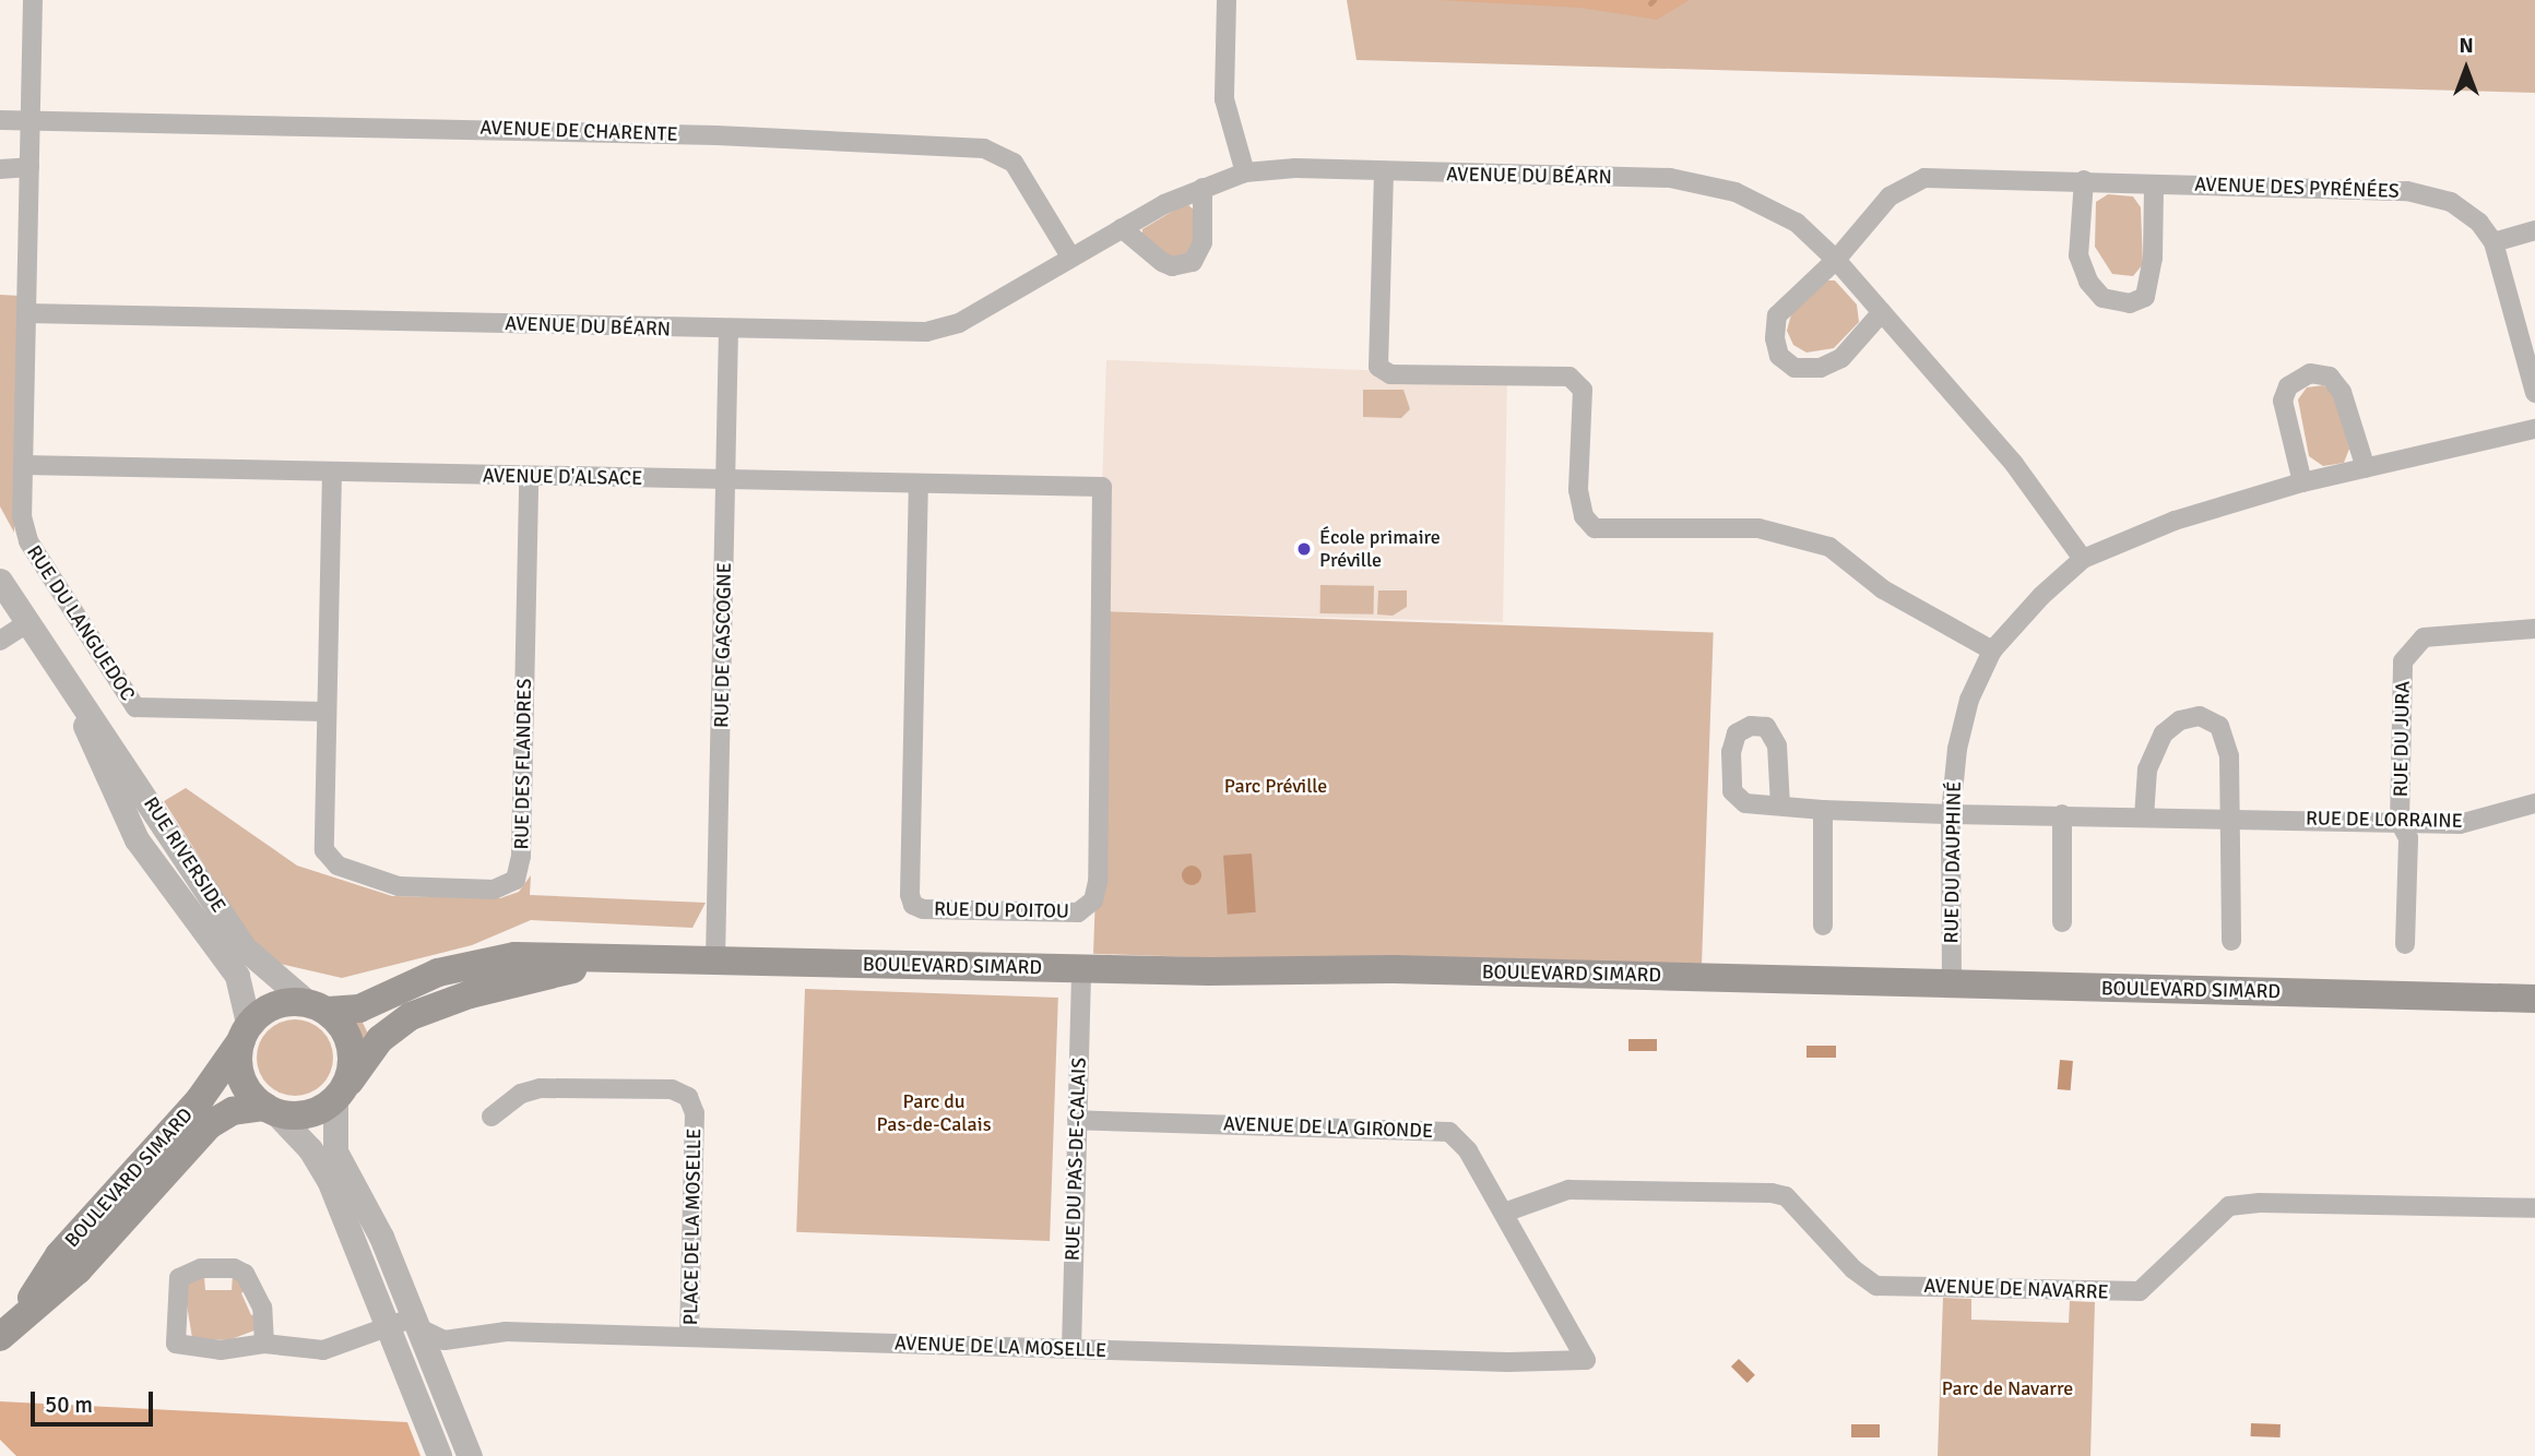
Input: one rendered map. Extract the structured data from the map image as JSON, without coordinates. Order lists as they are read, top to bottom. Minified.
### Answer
{"streets":{"main road":["BOULEVARD SIMARD"],"street":["AVENUE DE CHARENTE","AVENUE DU BÉARN","AVENUE DES PYRÉNÉES","AVENUE D'ALSACE","RUE DU LANGUEDOC","RUE DE GASCOGNE","RUE DU JURA","RUE DES FLANDRES","RUE DE LORRAINE","RUE RIVERSIDE","RUE DU DAUPHINÉ","RUE DU POITOU","AVENUE DE LA GIRONDE","RUE DU PAS-DE-CALAIS","PLACE DE LA MOSELLE","AVENUE DE NAVARRE","AVENUE DE LA MOSELLE"]},"crossings":[["AVENUE DE CHARENTE","AVENUE DU BÉARN"],["AVENUE DE CHARENTE","RUE DU LANGUEDOC"],["AVENUE DU BÉARN","AVENUE DES PYRÉNÉES"],["AVENUE DU BÉARN","RUE DU LANGUEDOC"],["AVENUE DU BÉARN","RUE DE GASCOGNE"],["AVENUE DU BÉARN","RUE DU DAUPHINÉ"],["AVENUE D'ALSACE","RUE DU LANGUEDOC"],["AVENUE D'ALSACE","RUE DE GASCOGNE"],["AVENUE D'ALSACE","RUE DES FLANDRES"],["AVENUE D'ALSACE","RUE DU POITOU"],["RUE DU LANGUEDOC","RUE DES FLANDRES"],["RUE DE GASCOGNE","BOULEVARD SIMARD"],["RUE DU JURA","RUE DE LORRAINE"],["RUE DE LORRAINE","RUE DU DAUPHINÉ"],["RUE RIVERSIDE","BOULEVARD SIMARD"],["RUE DU DAUPHINÉ","BOULEVARD SIMARD"],["BOULEVARD SIMARD","RUE DU PAS-DE-CALAIS"],["AVENUE DE LA GIRONDE","RUE DU PAS-DE-CALAIS"],["AVENUE DE LA GIRONDE","AVENUE DE NAVARRE"],["AVENUE DE LA GIRONDE","AVENUE DE LA MOSELLE"],["RUE DU PAS-DE-CALAIS","AVENUE DE LA MOSELLE"],["PLACE DE LA MOSELLE","AVENUE DE LA MOSELLE"]],"parks":["Parc Préville","Parc du Pas-de-Calais","Parc de Navarre"],"places":["École primaire Préville"],"scale_bar":"50 m","north":"top"}
